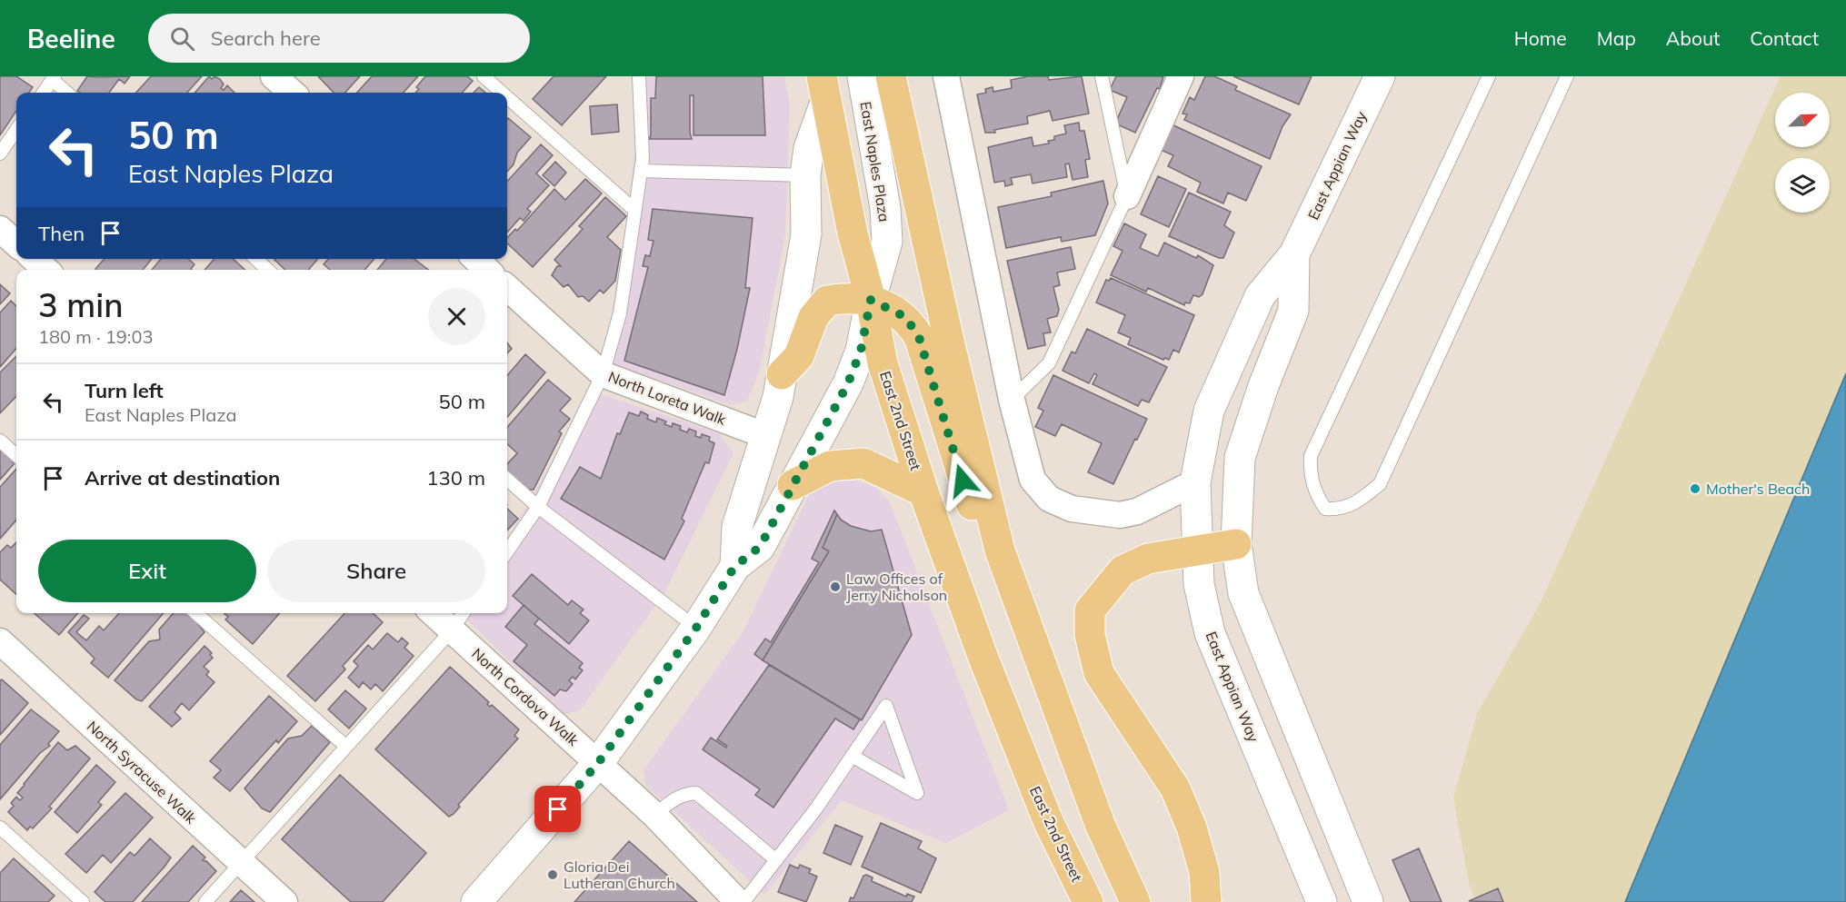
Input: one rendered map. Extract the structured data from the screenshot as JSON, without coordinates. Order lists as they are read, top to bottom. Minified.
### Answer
{"streets":{"main road":["East Naples Plaza","East Appian Way","East 2nd Street"],"street":["North Loreta Walk","North Cordova Walk","North Syracuse Walk"]},"crossings":[["East Naples Plaza","North Loreta Walk"],["East Naples Plaza","East 2nd Street"],["East Naples Plaza","North Cordova Walk"]],"places":["Mother's Beach","Law Offices of Jerry Nicholson","Gloria Dei Lutheran Church"],"north":"top right","page":{"header":"Beeline","search":"Search here","nav":["Home","Map","About","Contact"],"turn":["50 m","East Naples Plaza"],"then":"Then","heading":["3 min","180 m · 19:03"],"list":[{"name":"Turn left","note":"East Naples Plaza","value":"50 m"},{"name":"Arrive at destination","value":"130 m"}],"buttons":["Exit","Share"]}}
